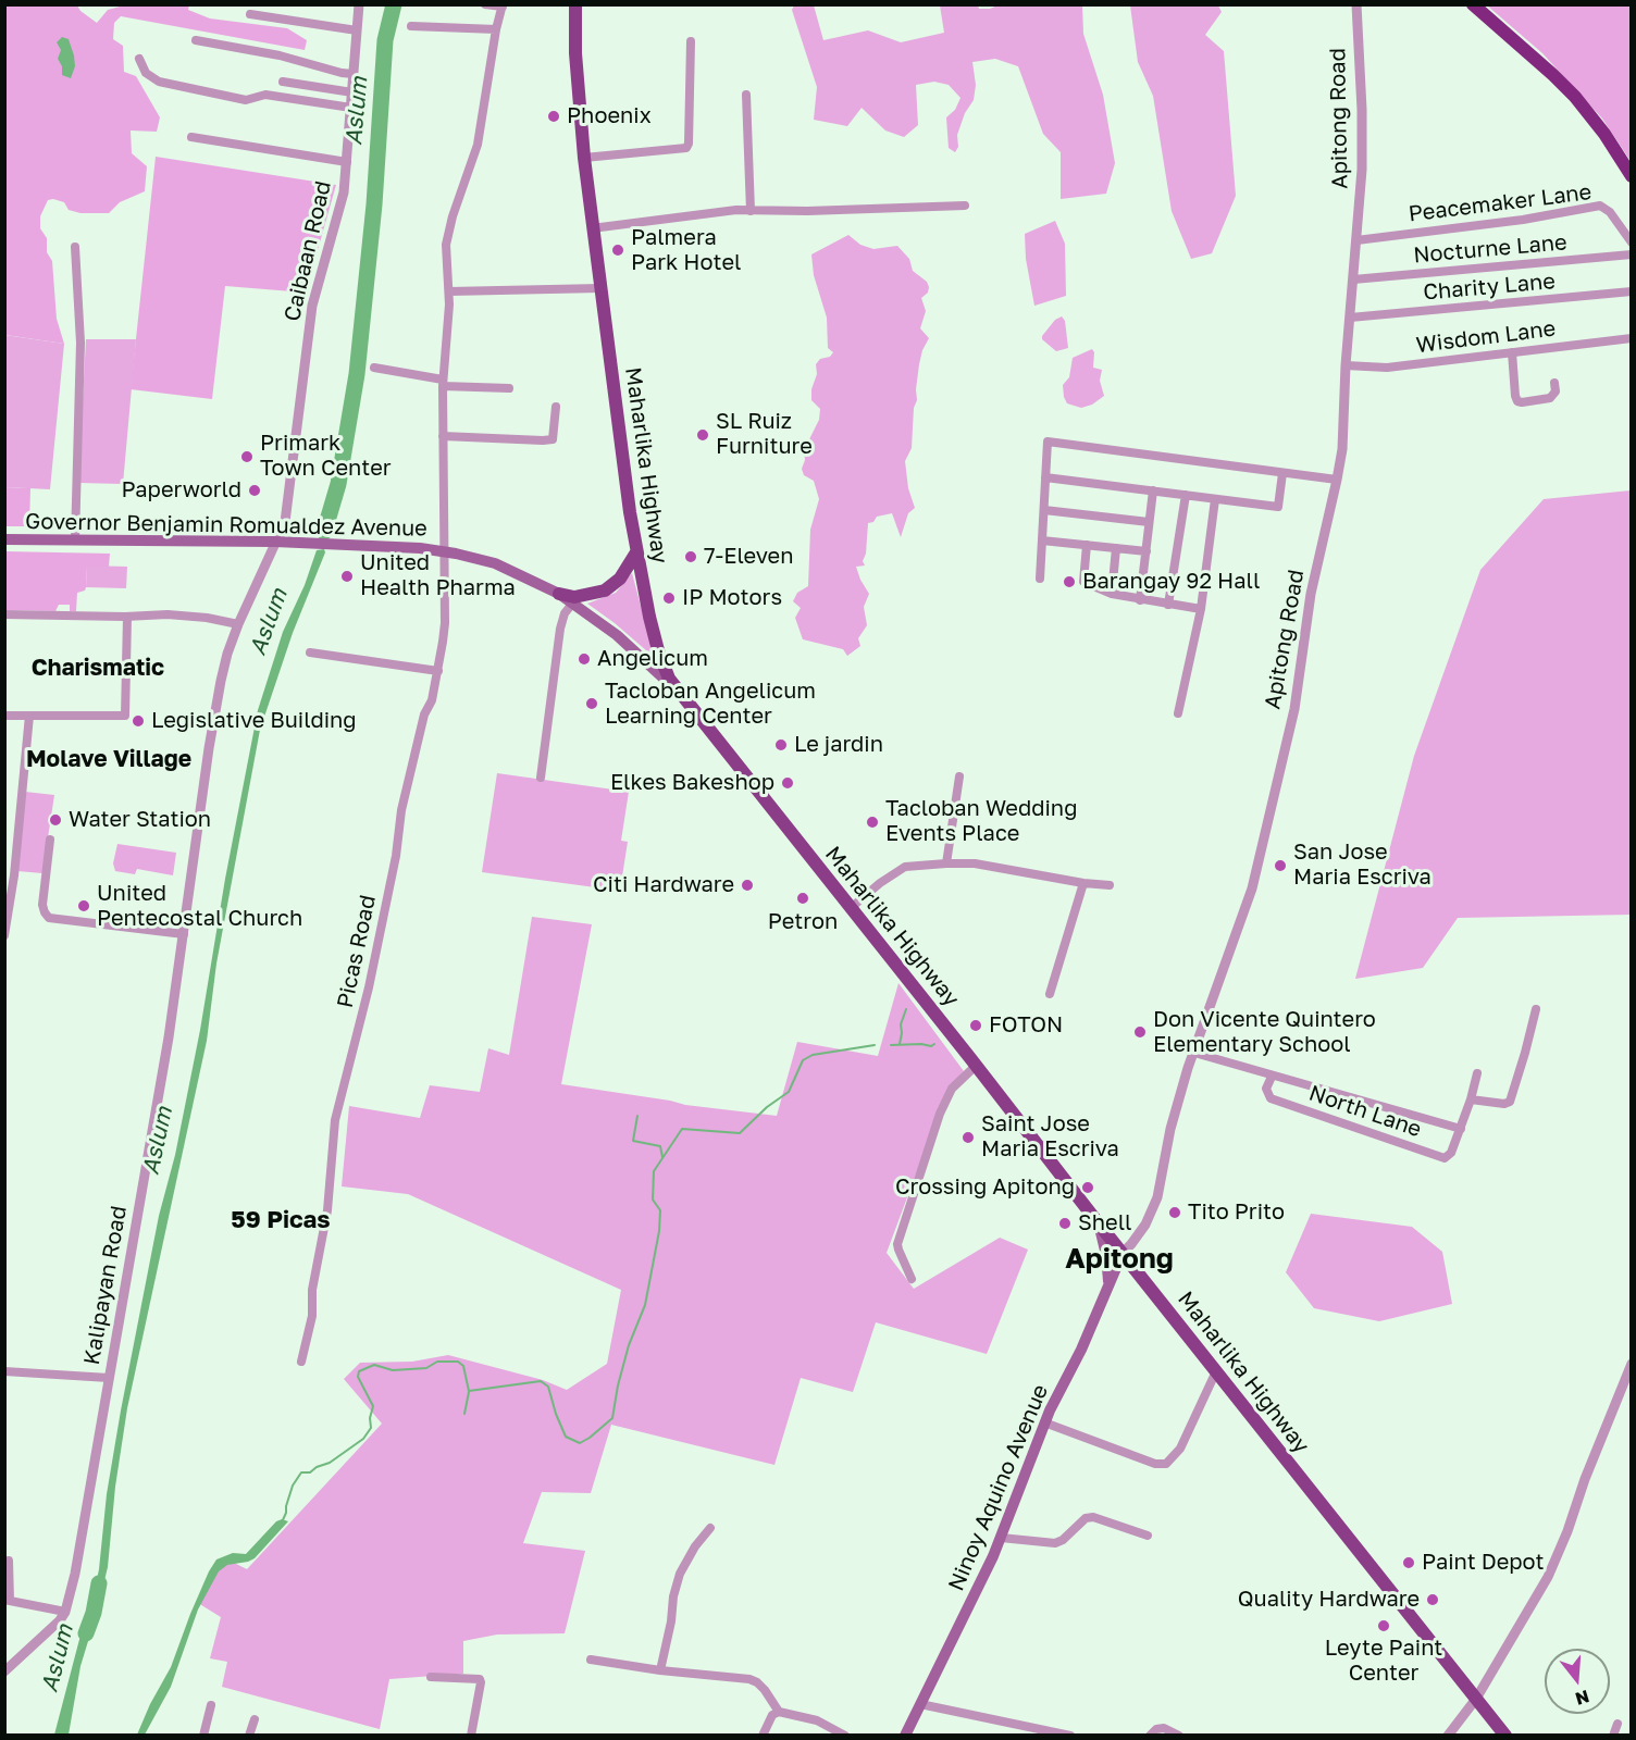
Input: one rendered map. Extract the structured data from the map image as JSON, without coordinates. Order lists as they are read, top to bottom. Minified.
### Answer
{"streets":{"main road":["Maharlika Highway","Governor Benjamin Romualdez Avenue","Ninoy Aquino Avenue"],"street":["Apitong Road","Peacemaker Lane","Nocturne Lane","Caibaan Road","Charity Lane","Wisdom Lane","Picas Road","North Lane","Kalipayan Road"]},"crossings":[["Apitong Road","Peacemaker Lane"],["Apitong Road","Nocturne Lane"],["Apitong Road","Charity Lane"],["Apitong Road","Wisdom Lane"],["Apitong Road","Maharlika Highway"],["Apitong Road","Ninoy Aquino Avenue"],["Caibaan Road","Governor Benjamin Romualdez Avenue"],["Caibaan Road","Kalipayan Road"],["Maharlika Highway","Governor Benjamin Romualdez Avenue"],["Maharlika Highway","Ninoy Aquino Avenue"],["Governor Benjamin Romualdez Avenue","Picas Road"],["Governor Benjamin Romualdez Avenue","Kalipayan Road"]],"districts":["Charismatic","Molave Village","59 Picas","Apitong"],"water":["Aslum"],"places":["Phoenix","Palmera Park Hotel","SL Ruiz Furniture","Primark Town Center","Paperworld","7-Eleven","United Health Pharma","Barangay 92 Hall","IP Motors","Angelicum","Tacloban Angelicum Learning Center","Legislative Building","Le jardin","Elkes Bakeshop","Water Station","Tacloban Wedding Events Place","San Jose Maria Escriva","Citi Hardware","Petron","United Pentecostal Church","FOTON","Don Vicente Quintero Elementary School","Saint Jose Maria Escriva","Crossing Apitong","Tito Prito","Shell","Paint Depot","Quality Hardware","Leyte Paint Center"],"north":"bottom"}
